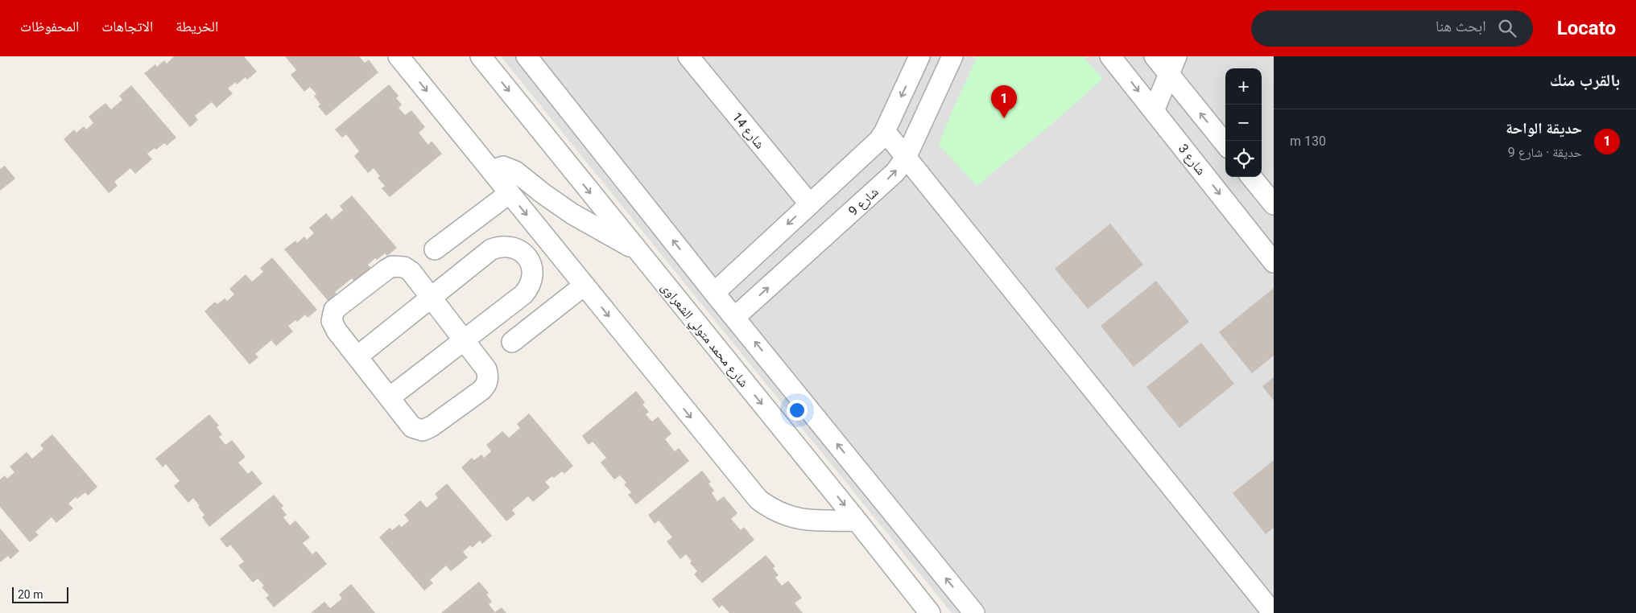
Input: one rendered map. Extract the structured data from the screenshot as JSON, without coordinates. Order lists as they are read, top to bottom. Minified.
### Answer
{"streets":{"street":["شارع 14","شارع 3","شارع 9","شارع محمد متولي الشعراوى"]},"scale_bar":"20 m","page":{"header":"Locato","search":"ابحث هنا","nav":["الخريطة","الاتجاهات","المحفوظات"],"heading":"بالقرب منك","map_buttons":["+","−"],"pins":"1","list":[{"mark":"1","name":"حديقة الواحة","note":"حديقة · شارع 9","value":"130 m"}],"scale":"20 m"}}
